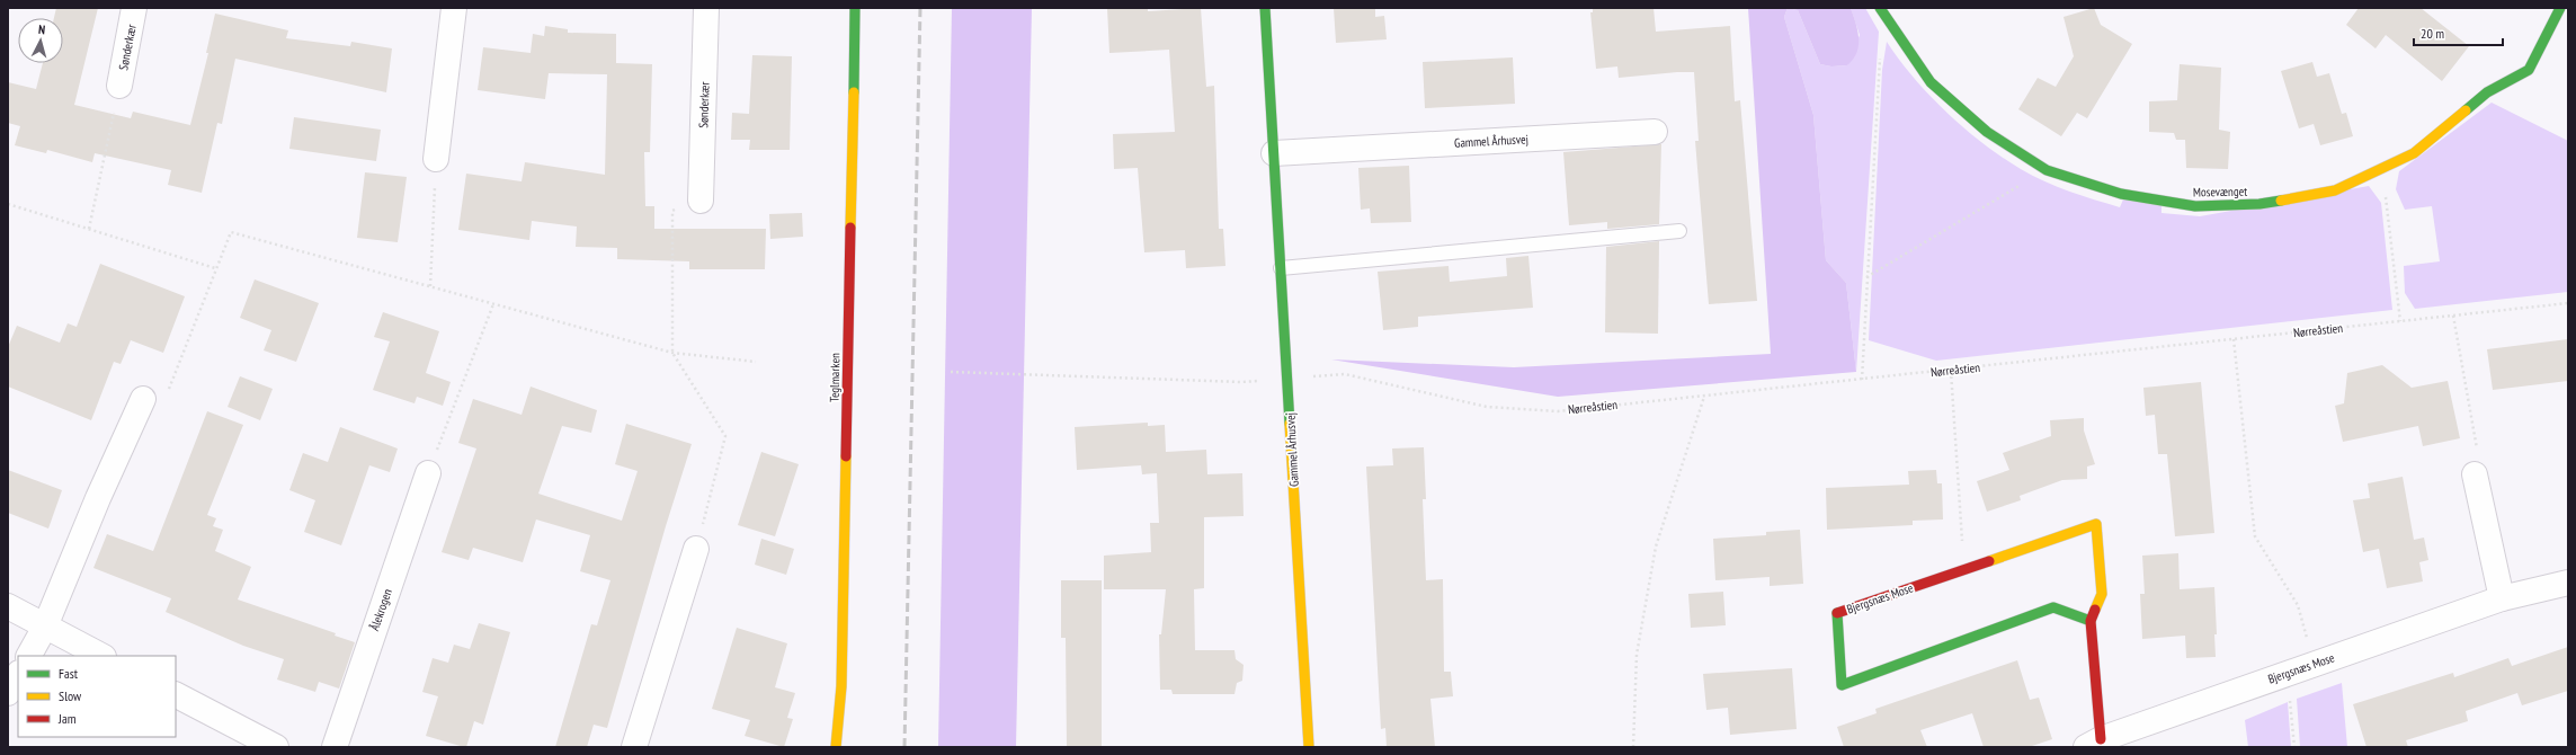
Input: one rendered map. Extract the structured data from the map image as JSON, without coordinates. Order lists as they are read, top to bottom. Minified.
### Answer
{"streets":{"street":["Sønderkær","Gammel Århusvej","Mosevænget","Teglmarken","Bjergsnæs Mose","Ålekrogen"],"path":["Nørreåstien"]},"legend":["Fast","Slow","Jam"],"scale_bar":"20 m","north":"top"}
